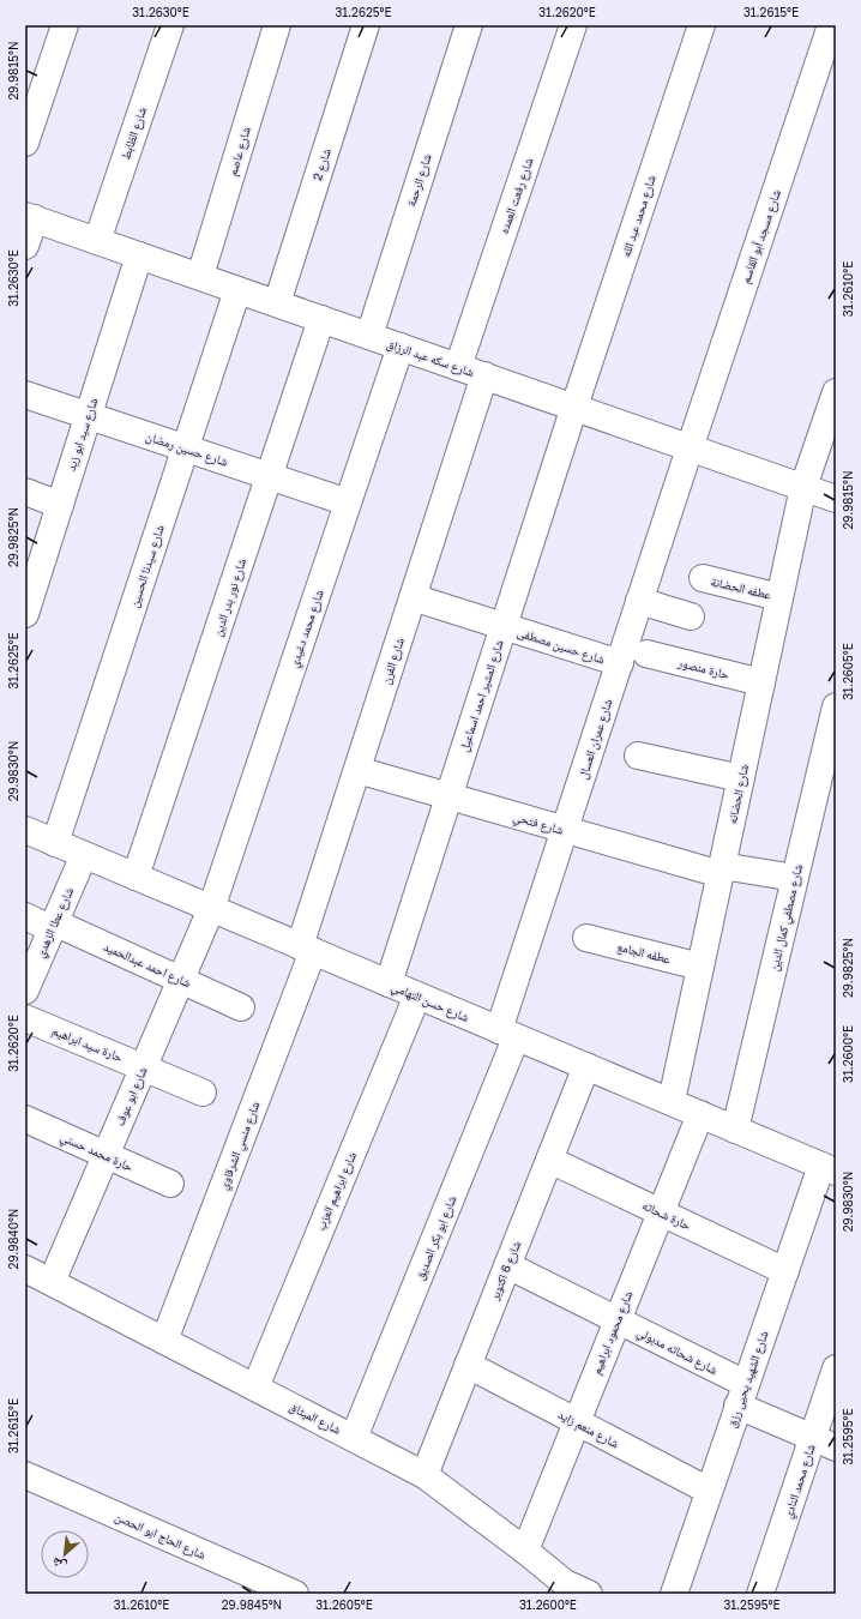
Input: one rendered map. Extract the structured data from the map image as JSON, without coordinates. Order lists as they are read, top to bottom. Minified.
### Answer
{"streets":{"street":["شارع الظابط","شارع عاصم","شارع 2","شارع الرحمة","شارع رفعت العمده","شارع محمد عبد الله","شارع مسجد أبو القاسم","شارع سكه عبد الرزاق","شارع سيد ابو زيد","شارع حسين رمضان","شارع سيدنا الحسين","عطفه الحضانة","شارع نور بدر الدين","شارع محمد دغيدي","شارع حسين مصطفى","شارع الفرن","حارة منصور","شارع المشير احمد اسماعيل","شارع عمران العسال","شارع الحضانه","شارع فتحي","شارع مصطفي كمال الدين","شارع عطا الزهدي","عطفه الجامع","شارع احمد عبدالحميد","شارع حسن التهامي","حارة سيد ابراهيم","شارع ابو عوف","شارع منسي الشرقاوي","حارة محمد حسني","شارع ابراهيم العزب","حارة شحاته","شارع ابو بكر الصديق","شارع 6 اكتوبر","شارع محمود ابراهيم","شارع شحاته مدبولي","شارع الشهيد يحيى رزق","شارع الميثاق","شارع منعم زايد","شارع محمد النادي","شارع الحاج ابو الحصن"]},"crossings":[["شارع الظابط","شارع سكه عبد الرزاق"],["شارع عاصم","شارع سكه عبد الرزاق"],["شارع 2","شارع سكه عبد الرزاق"],["شارع الرحمة","شارع سكه عبد الرزاق"],["شارع رفعت العمده","شارع سكه عبد الرزاق"],["شارع محمد عبد الله","شارع سكه عبد الرزاق"],["شارع محمد عبد الله","شارع المشير احمد اسماعيل"],["شارع مسجد أبو القاسم","شارع سكه عبد الرزاق"],["شارع مسجد أبو القاسم","شارع عمران العسال"],["شارع سكه عبد الرزاق","شارع سيد ابو زيد"],["شارع سكه عبد الرزاق","شارع سيدنا الحسين"],["شارع سكه عبد الرزاق","شارع نور بدر الدين"],["شارع سكه عبد الرزاق","شارع محمد دغيدي"],["شارع سكه عبد الرزاق","شارع الفرن"],["شارع سكه عبد الرزاق","شارع المشير احمد اسماعيل"],["شارع سكه عبد الرزاق","شارع عمران العسال"],["شارع سكه عبد الرزاق","شارع الحضانه"],["شارع سيد ابو زيد","شارع حسين رمضان"],["شارع حسين رمضان","شارع سيدنا الحسين"],["شارع حسين رمضان","شارع نور بدر الدين"],["شارع حسين رمضان","شارع محمد دغيدي"],["شارع سيدنا الحسين","شارع حسن التهامي"],["عطفه الحضانة","شارع الحضانه"],["شارع نور بدر الدين","شارع حسن التهامي"],["شارع محمد دغيدي","شارع حسن التهامي"],["شارع محمد دغيدي","شارع ابو عوف"],["شارع حسين مصطفى","شارع الفرن"],["شارع حسين مصطفى","شارع المشير احمد اسماعيل"],["شارع حسين مصطفى","شارع عمران العسال"],["شارع الفرن","شارع فتحي"],["شارع الفرن","شارع حسن التهامي"],["شارع الفرن","شارع منسي الشرقاوي"],["حارة منصور","شارع الحضانه"],["شارع المشير احمد اسماعيل","شارع فتحي"],["شارع المشير احمد اسماعيل","شارع حسن التهامي"],["شارع عمران العسال","شارع فتحي"],["شارع عمران العسال","شارع حسن التهامي"],["شارع عمران العسال","شارع ابو بكر الصديق"],["شارع الحضانه","شارع فتحي"],["شارع الحضانه","عطفه الجامع"],["شارع الحضانه","شارع حسن التهامي"],["شارع فتحي","شارع مصطفي كمال الدين"],["شارع مصطفي كمال الدين","شارع حسن التهامي"],["شارع عطا الزهدي","شارع احمد عبدالحميد"],["شارع عطا الزهدي","شارع حسن التهامي"],["شارع احمد عبدالحميد","شارع ابو عوف"],["شارع حسن التهامي","شارع ابو عوف"],["شارع حسن التهامي","شارع منسي الشرقاوي"],["شارع حسن التهامي","شارع ابراهيم العزب"],["شارع حسن التهامي","شارع ابو بكر الصديق"],["شارع حسن التهامي","شارع 6 اكتوبر"],["شارع حسن التهامي","شارع محمود ابراهيم"],["شارع حسن التهامي","شارع الشهيد يحيى رزق"],["حارة سيد ابراهيم","شارع ابو عوف"],["شارع ابو عوف","حارة محمد حسني"],["شارع ابو عوف","شارع الميثاق"],["شارع منسي الشرقاوي","شارع الميثاق"],["شارع ابراهيم العزب","شارع الميثاق"],["حارة شحاته","شارع 6 اكتوبر"],["حارة شحاته","شارع محمود ابراهيم"],["حارة شحاته","شارع الشهيد يحيى رزق"],["شارع ابو بكر الصديق","شارع الميثاق"],["شارع 6 اكتوبر","شارع شحاته مدبولي"],["شارع 6 اكتوبر","شارع الميثاق"],["شارع 6 اكتوبر","شارع منعم زايد"],["شارع محمود ابراهيم","شارع شحاته مدبولي"],["شارع محمود ابراهيم","شارع الميثاق"],["شارع محمود ابراهيم","شارع منعم زايد"],["شارع شحاته مدبولي","شارع الشهيد يحيى رزق"],["شارع شحاته مدبولي","شارع محمد النادي"],["شارع الشهيد يحيى رزق","شارع منعم زايد"]],"north":"bottom left","coordinates":["31.2630°E","31.2625°E","31.2620°E","31.2615°E","29.9815°N","31.2610°E","29.9825°N","31.2605°E","29.9830°N","31.2600°E","29.9840°N","31.2595°E","29.9845°N"]}
